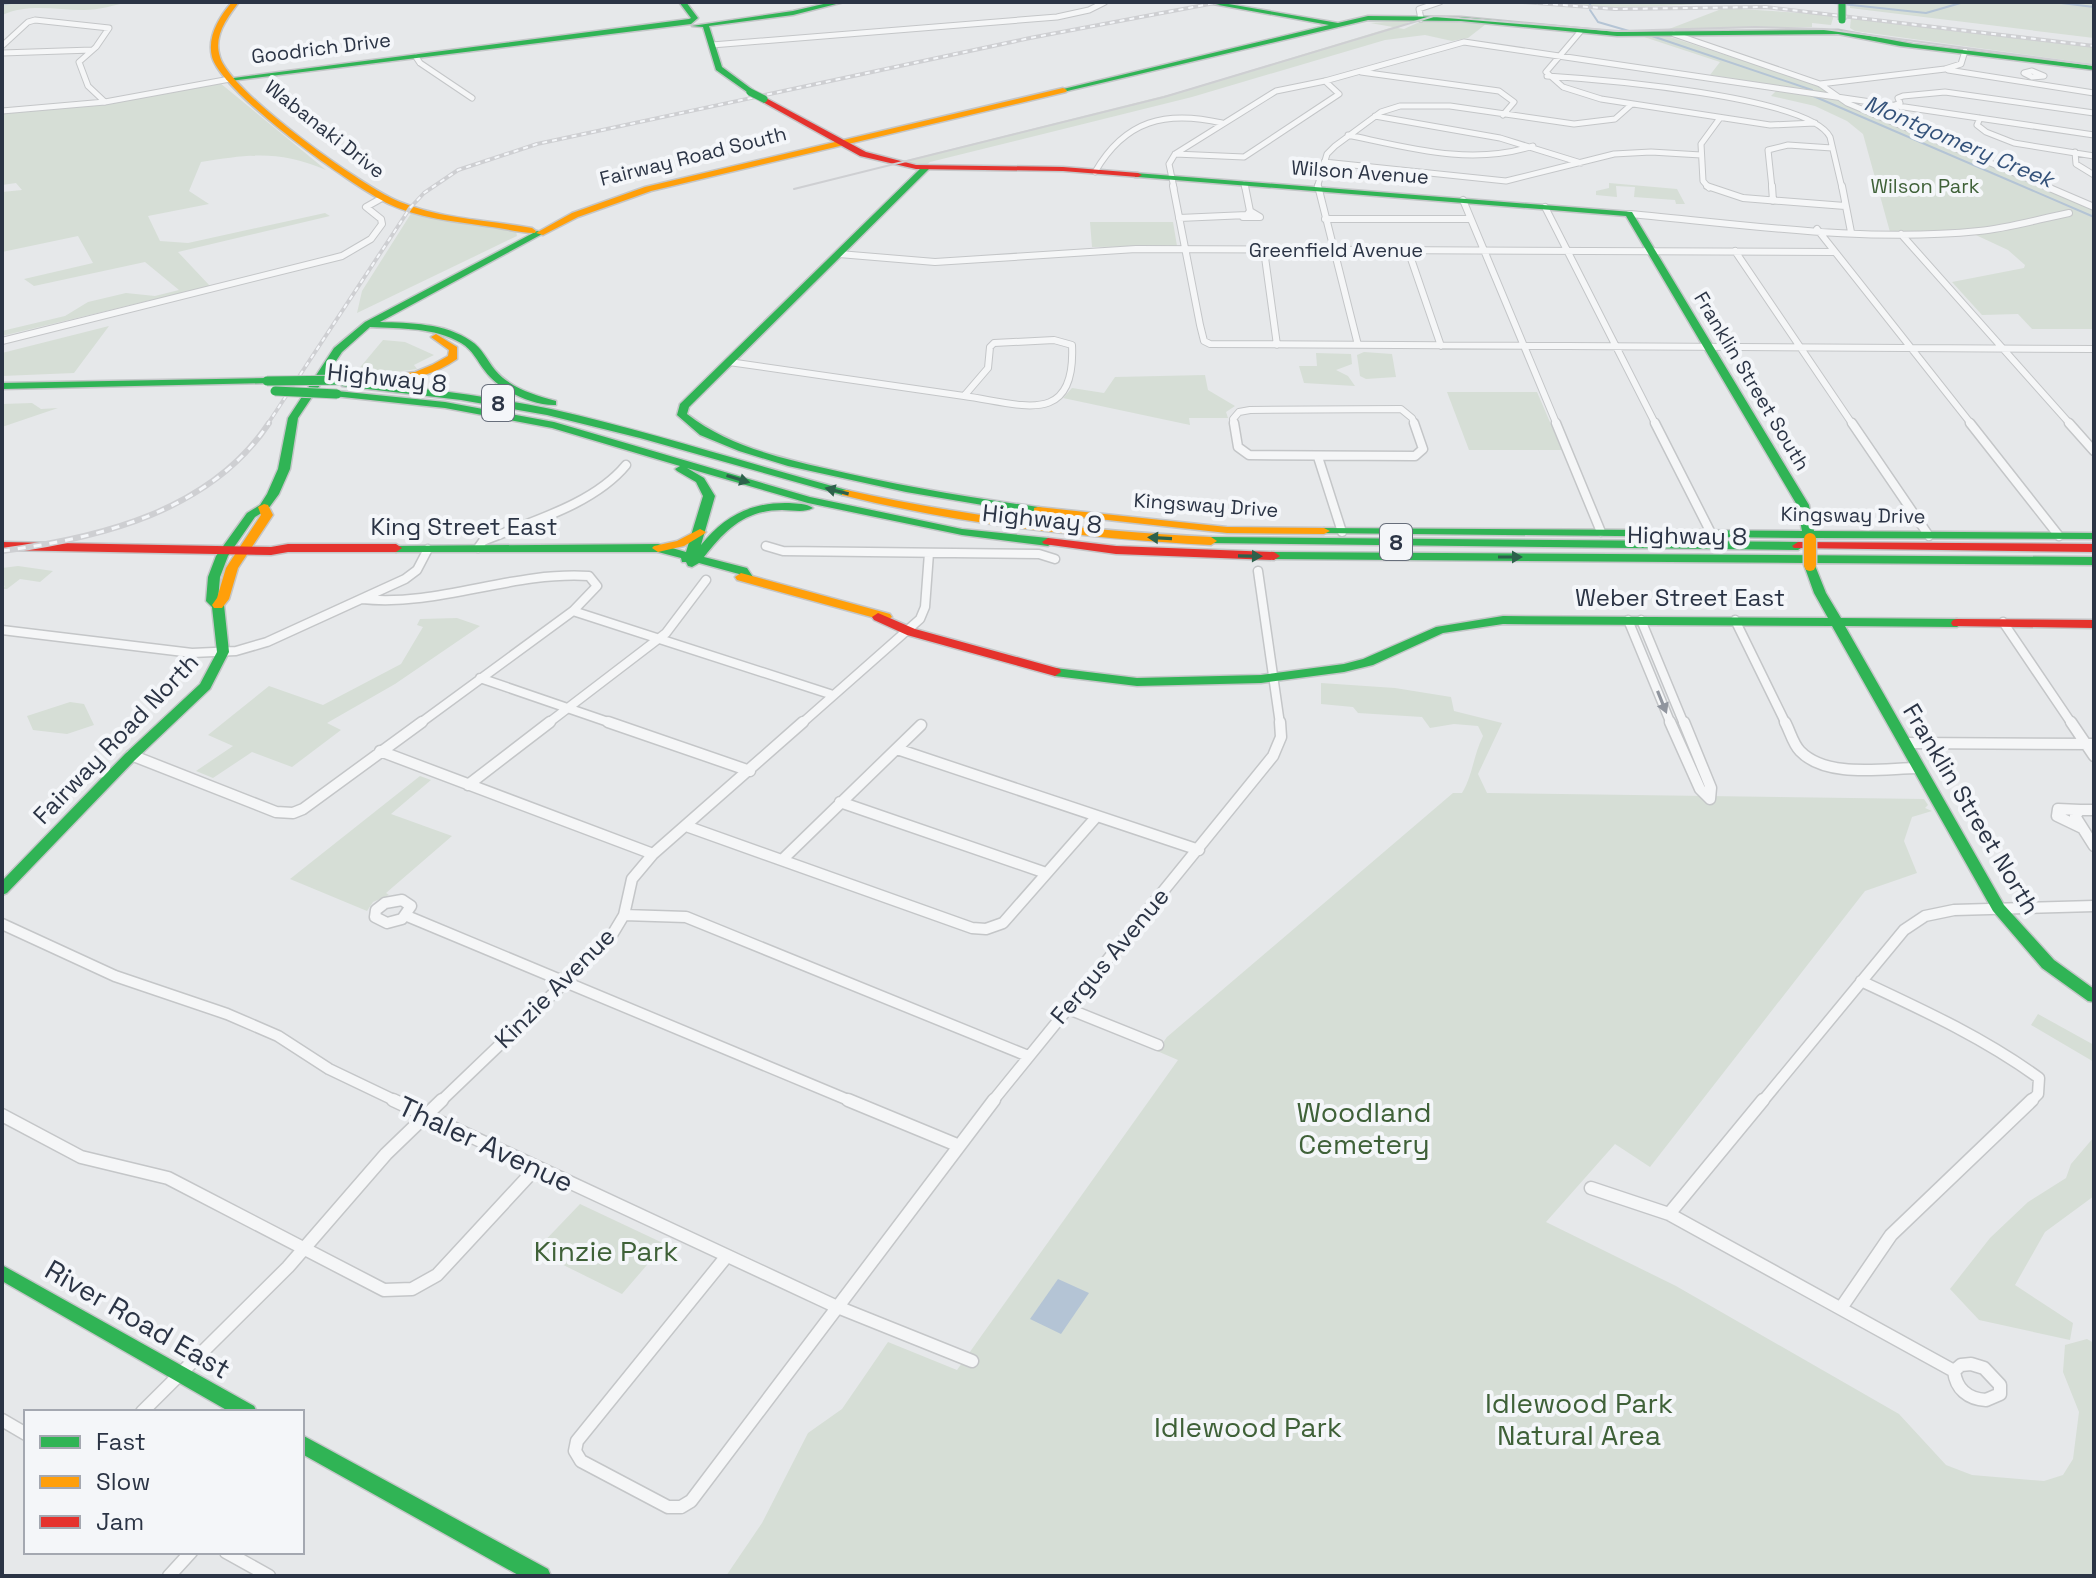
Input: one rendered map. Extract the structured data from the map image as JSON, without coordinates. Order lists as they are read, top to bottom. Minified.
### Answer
{"streets":{"main road":["Goodrich Drive","Wabanaki Drive","Fairway Road South","Wilson Avenue","Highway 8","Franklin Street South","8","Kingsway Drive","King Street East","Weber Street East","Fairway Road North","Franklin Street North","River Road East"],"street":["Greenfield Avenue","Fergus Avenue","Kinzie Avenue","Thaler Avenue"]},"crossings":[["Goodrich Drive","Wabanaki Drive"],["Goodrich Drive","Wilson Avenue"],["Wabanaki Drive","Fairway Road South"],["Fairway Road South","Wilson Avenue"],["Fairway Road South","King Street East"],["Fairway Road South","Fairway Road North"],["Wilson Avenue","Franklin Street South"],["Wilson Avenue","Kingsway Drive"],["Greenfield Avenue","Franklin Street South"],["Greenfield Avenue","Kingsway Drive"],["Franklin Street South","Kingsway Drive"],["Franklin Street South","Weber Street East"],["Franklin Street South","Franklin Street North"],["King Street East","Weber Street East"],["King Street East","Fairway Road North"],["Weber Street East","Franklin Street North"],["Weber Street East","Fergus Avenue"],["Weber Street East","Kinzie Avenue"],["Fergus Avenue","Thaler Avenue"],["Kinzie Avenue","Thaler Avenue"],["Kinzie Avenue","River Road East"]],"water":["Montgomery Creek"],"parks":["Wilson Park","Woodland Cemetery","Kinzie Park","Idlewood Park Natural Area","Idlewood Park"],"legend":["Fast","Slow","Jam"]}
